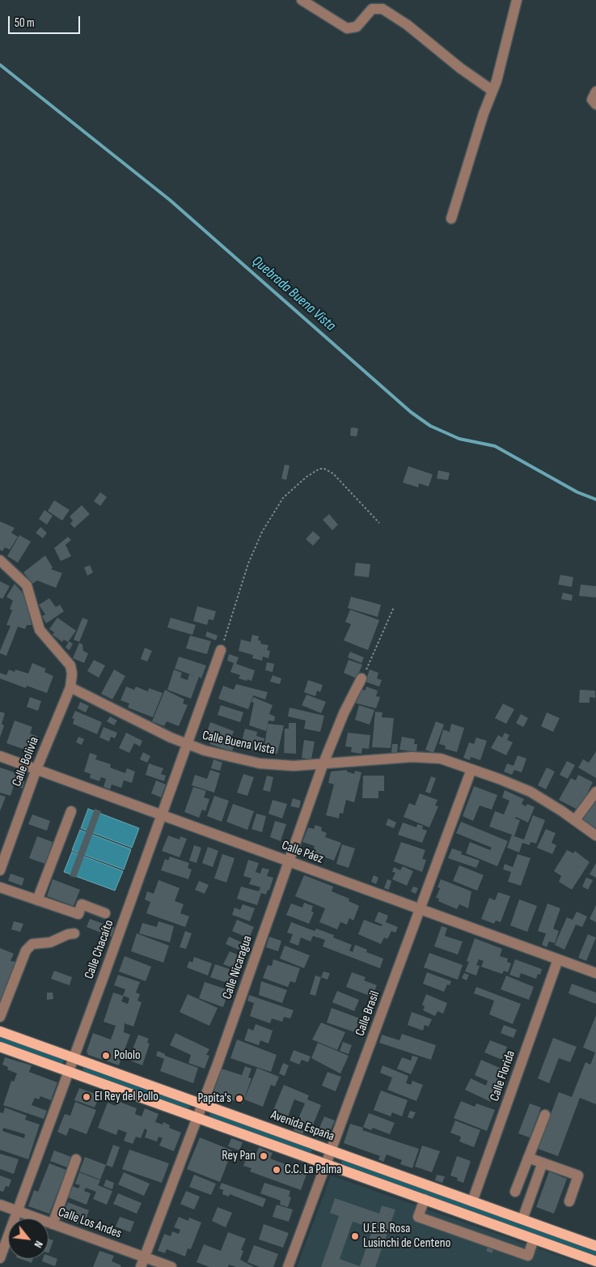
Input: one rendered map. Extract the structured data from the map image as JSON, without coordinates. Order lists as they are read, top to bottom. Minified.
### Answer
{"streets":{"main road":["Avenida España"],"street":["Calle Buena Vista","Calle Bolivia","Calle Páez","Calle Chacaíto","Calle Nicaragua","Calle Brasil","Calle Florida","Calle Los Andes"]},"crossings":[["Calle Buena Vista","Calle Bolivia"],["Calle Buena Vista","Calle Chacaíto"],["Calle Buena Vista","Calle Nicaragua"],["Calle Buena Vista","Calle Brasil"],["Calle Bolivia","Calle Páez"],["Calle Páez","Calle Chacaíto"],["Calle Páez","Calle Nicaragua"],["Calle Páez","Calle Brasil"],["Calle Páez","Calle Florida"],["Calle Chacaíto","Avenida España"],["Calle Chacaíto","Calle Los Andes"],["Calle Nicaragua","Avenida España"],["Calle Nicaragua","Calle Los Andes"],["Calle Brasil","Avenida España"],["Calle Florida","Avenida España"]],"water":["Quebrada Buena Vista"],"places":["Pololo","El Rey del Pollo","Papita's","Rey Pan","C.C. La Palma","U.E.B. Rosa Lusinchi de Centeno"],"scale_bar":"50 m","north":"bottom right"}
